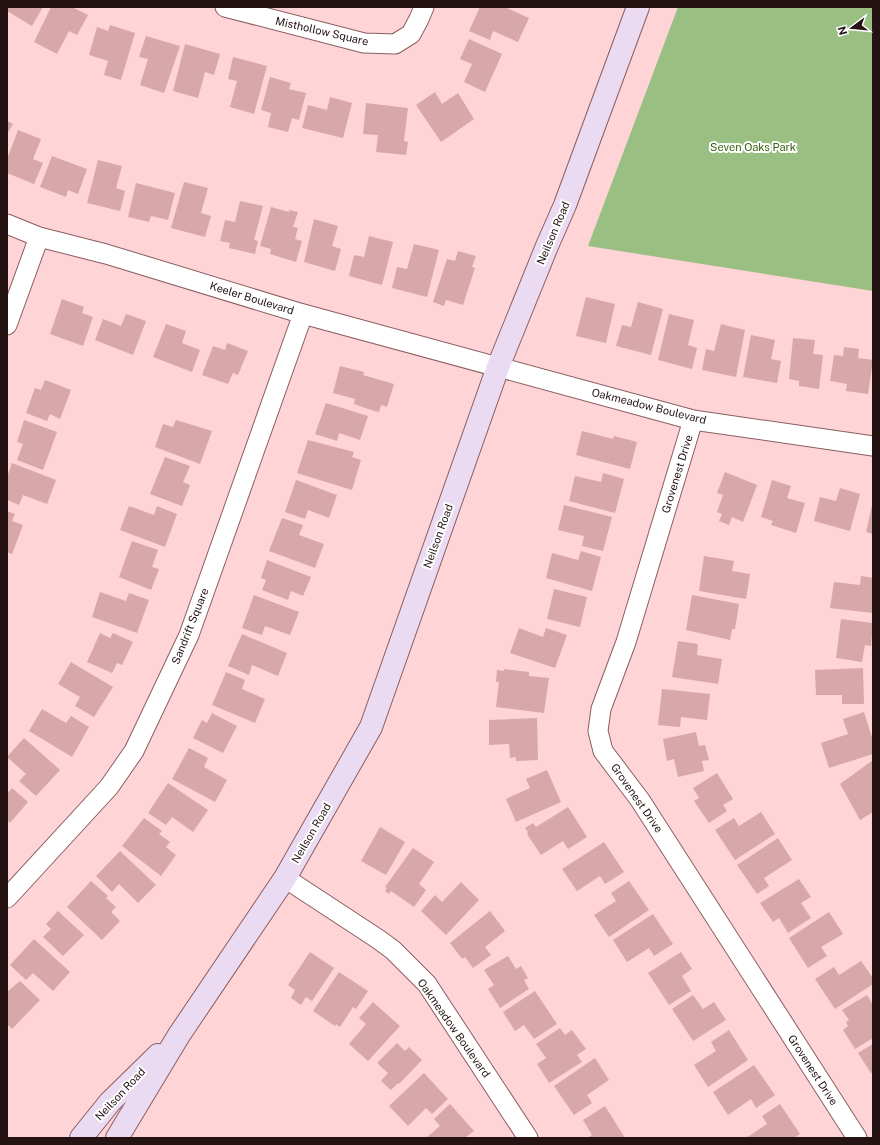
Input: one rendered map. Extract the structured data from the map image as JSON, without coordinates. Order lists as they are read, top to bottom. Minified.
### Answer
{"streets":{"main road":["Neilson Road"],"street":["Misthollow Square","Keeler Boulevard","Oakmeadow Boulevard","Grovenest Drive","Sandrift Square"]},"crossings":[["Neilson Road","Keeler Boulevard"],["Neilson Road","Oakmeadow Boulevard"],["Keeler Boulevard","Oakmeadow Boulevard"],["Keeler Boulevard","Sandrift Square"],["Oakmeadow Boulevard","Grovenest Drive"]],"parks":["Seven Oaks Park"],"north":"left"}
